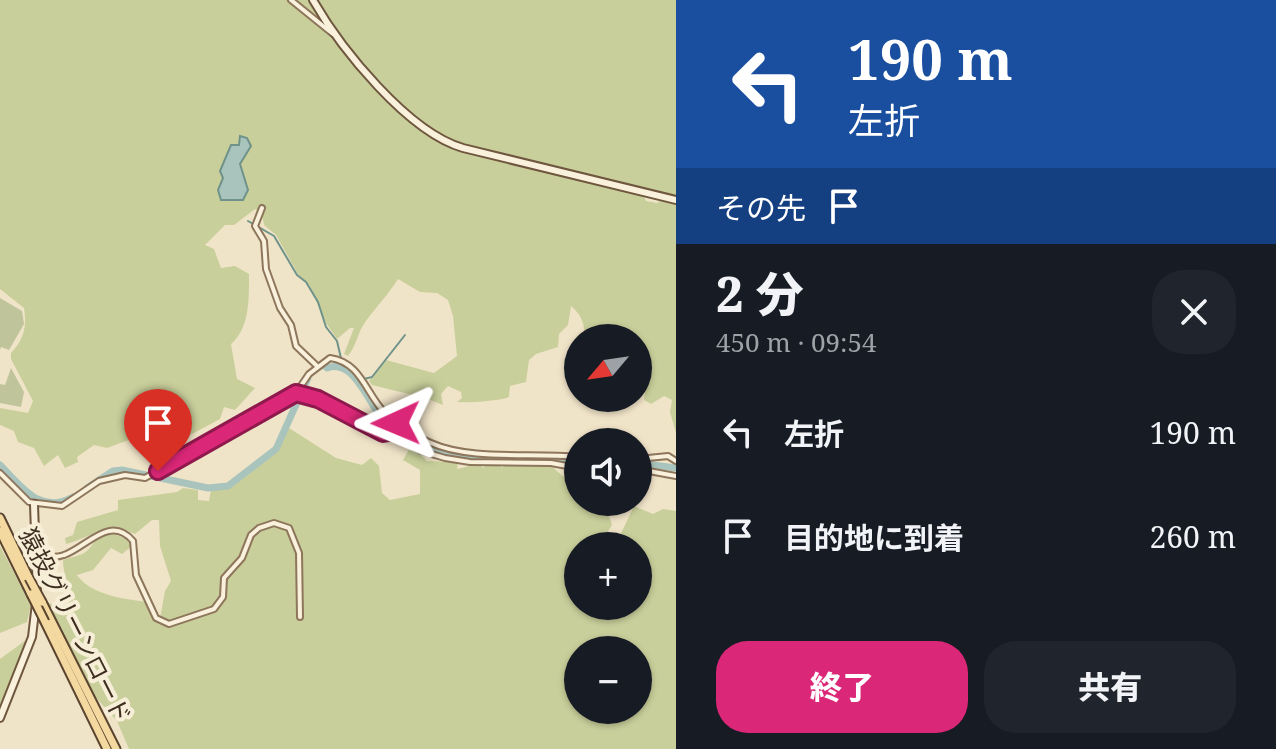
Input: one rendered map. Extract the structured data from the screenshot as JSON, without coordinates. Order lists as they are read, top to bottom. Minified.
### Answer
{"streets":{"main road":["猿投グリーンロード"]},"north":"bottom left","page":{"turn":["190 m","左折"],"then":"その先","heading":["2 分","450 m · 09:54"],"map_buttons":["+","−"],"list":[{"name":"左折","value":"190 m"},{"name":"目的地に到着","value":"260 m"}],"buttons":["終了","共有"]}}
